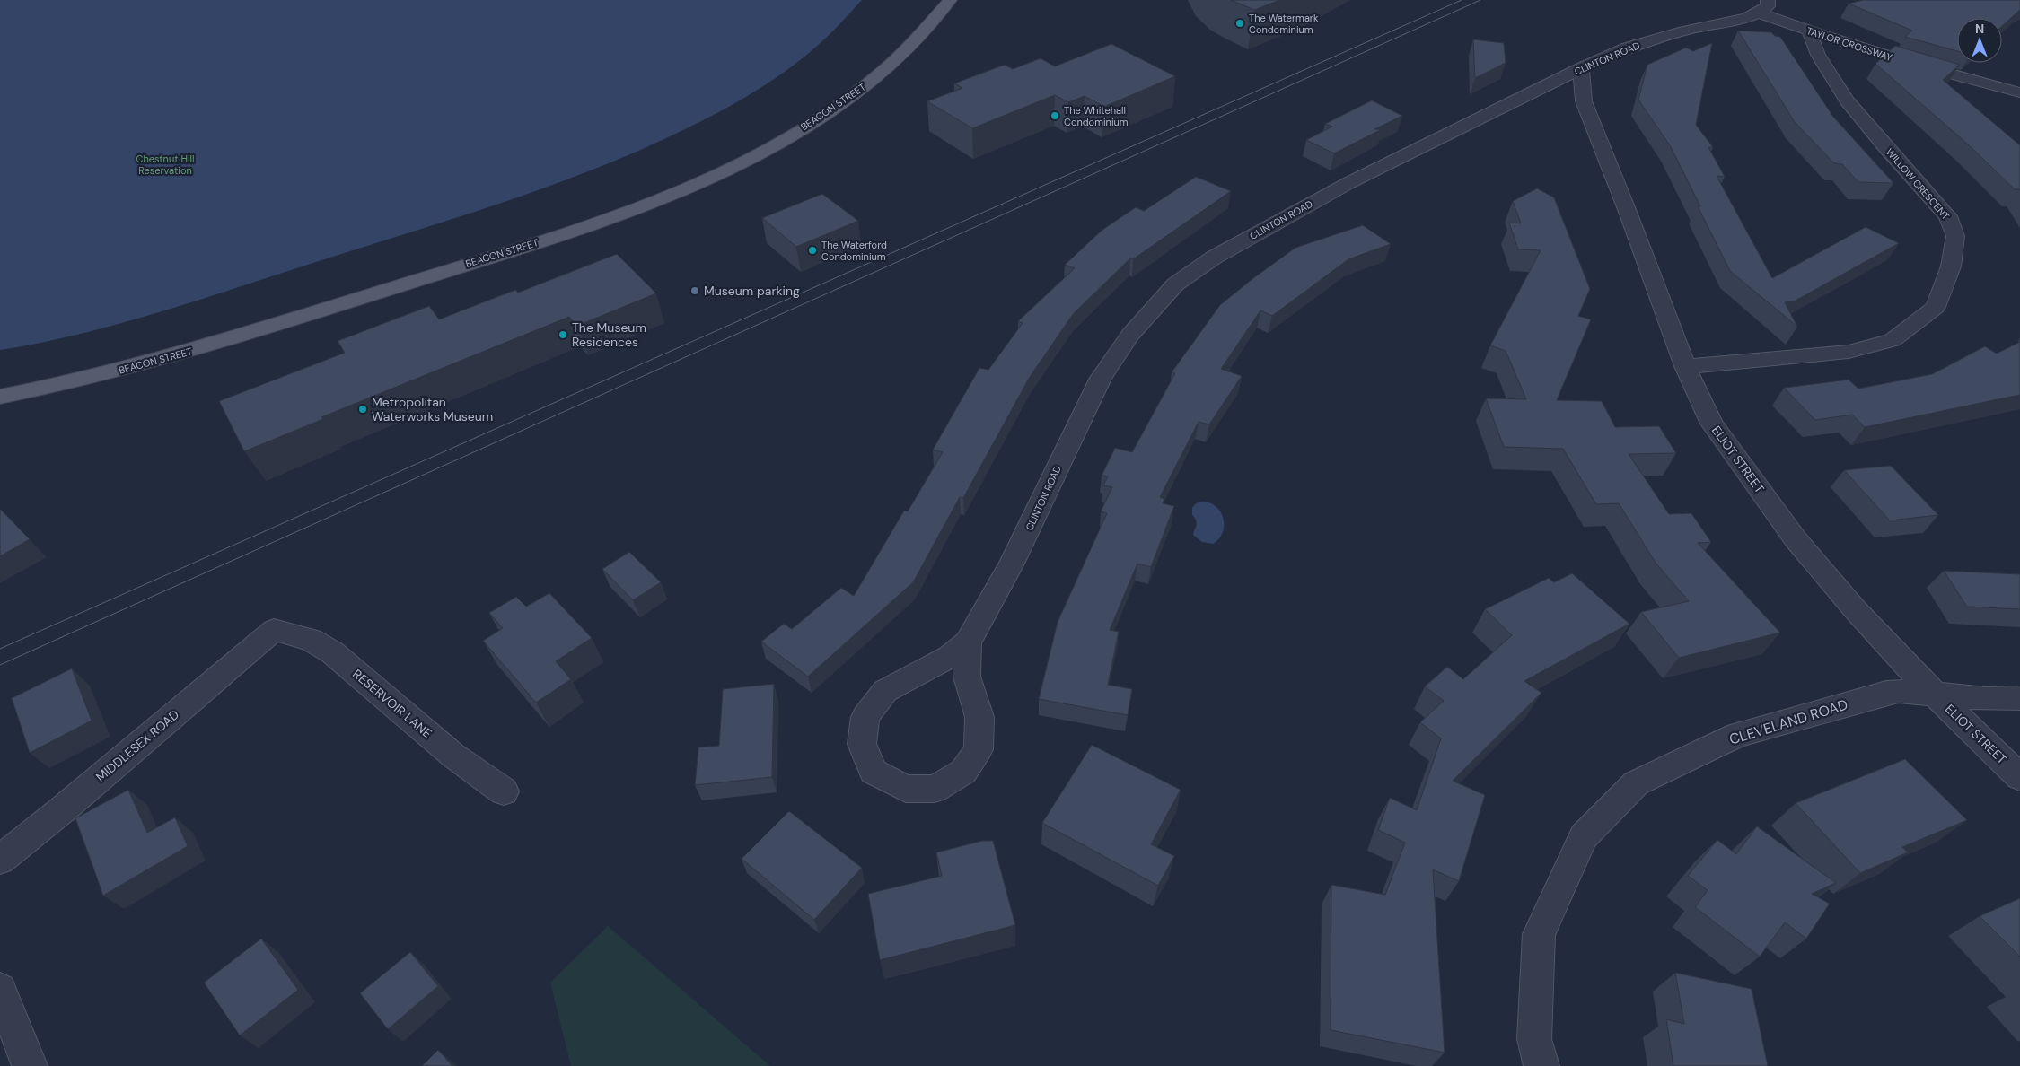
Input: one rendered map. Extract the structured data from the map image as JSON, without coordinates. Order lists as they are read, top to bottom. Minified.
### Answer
{"streets":{"main road":["BEACON STREET"],"street":["TAYLOR CROSSWAY","CLINTON ROAD","WILLOW CRESCENT","ELIOT STREET","RESERVOIR LANE","CLEVELAND ROAD","MIDDLESEX ROAD"]},"crossings":[["TAYLOR CROSSWAY","CLINTON ROAD"],["TAYLOR CROSSWAY","WILLOW CRESCENT"],["CLINTON ROAD","ELIOT STREET"],["WILLOW CRESCENT","ELIOT STREET"],["ELIOT STREET","CLEVELAND ROAD"],["RESERVOIR LANE","MIDDLESEX ROAD"]],"parks":["Chestnut Hill Reservation"],"places":["The Watermark Condominium","The Whitehall Condominium","The Waterford Condominium","Museum parking","The Museum Residences","Metropolitan Waterworks Museum"],"north":"top"}
